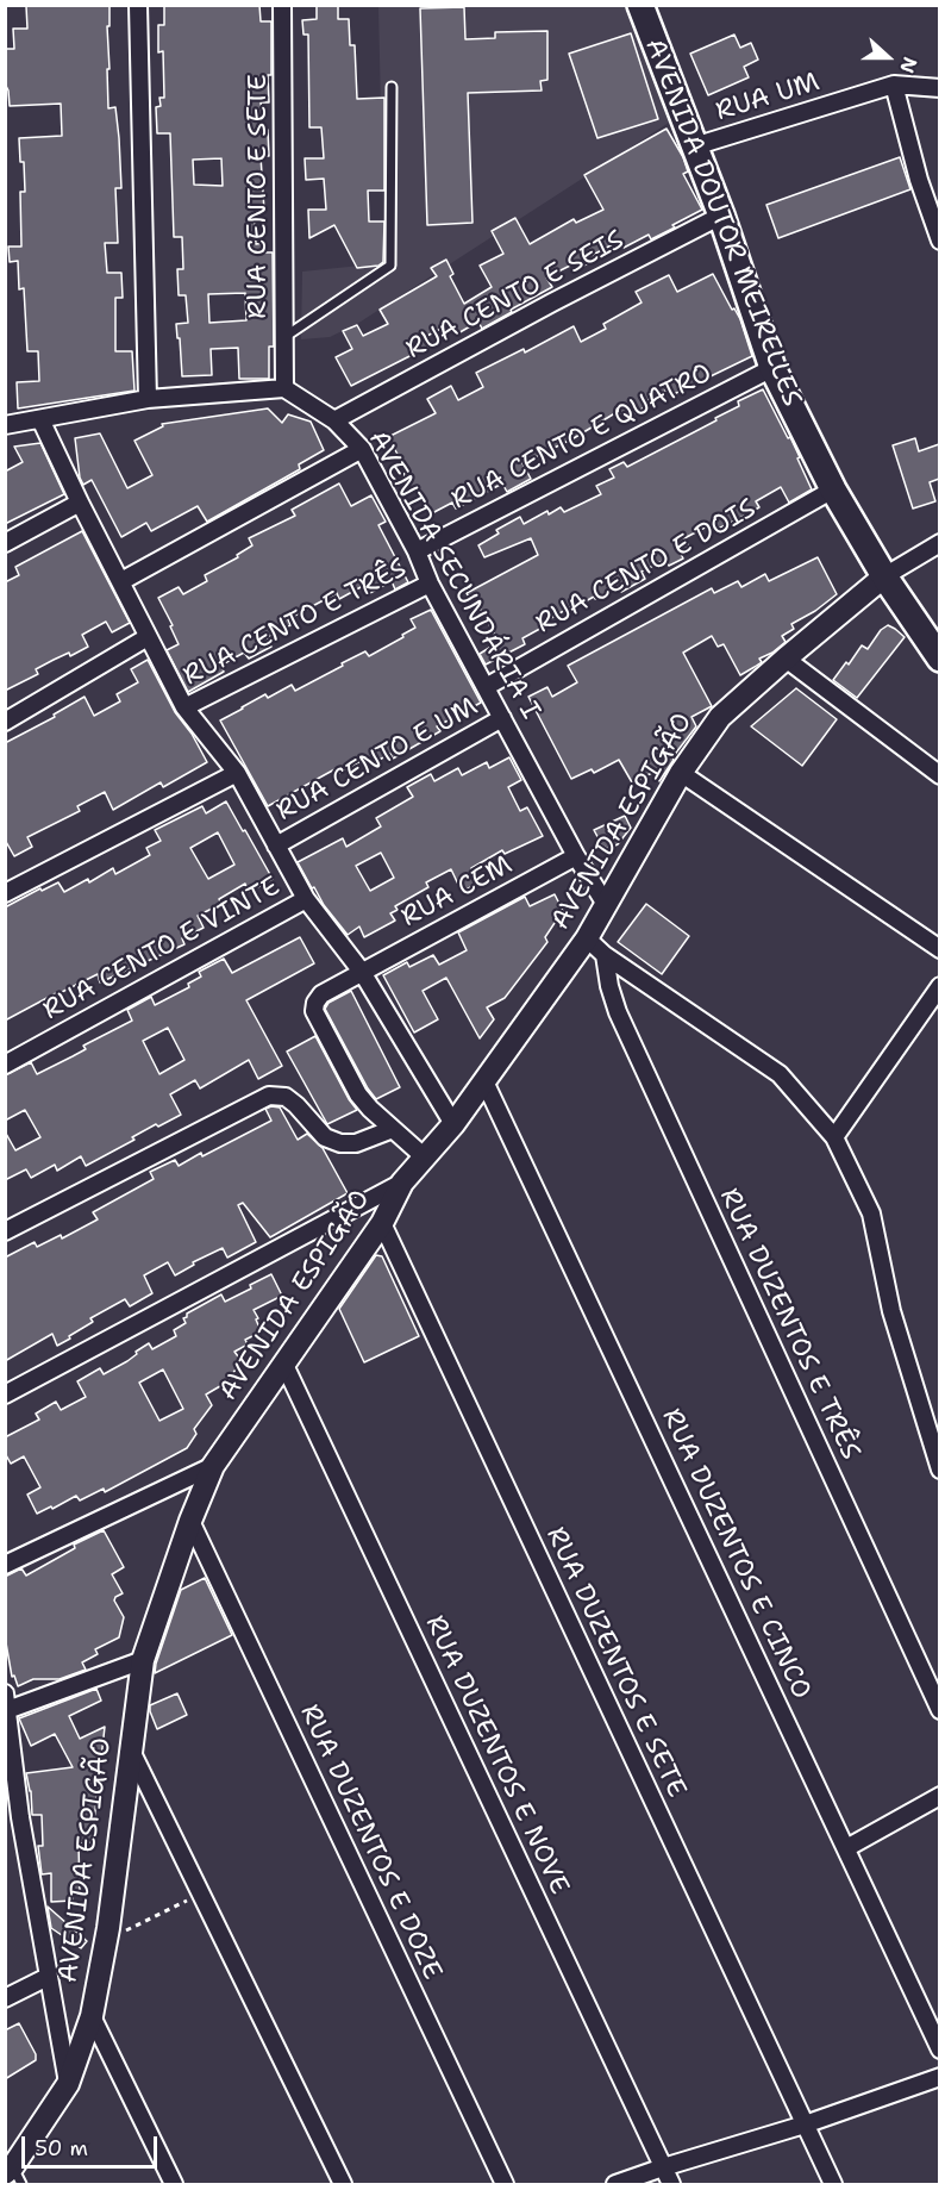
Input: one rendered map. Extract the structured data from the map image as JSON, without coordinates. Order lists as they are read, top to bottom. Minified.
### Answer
{"streets":{"main road":["AVENIDA DOUTOR MEIRELLES"],"street":["RUA UM","RUA CENTO E SETE","RUA CENTO E SEIS","RUA CENTO E QUATRO","RUA CENTO E DOIS","AVENIDA SECUNDÁRIA I","RUA CENTO E TRÊS","RUA CENTO E UM","AVENIDA ESPIGÃO","RUA CEM","RUA CENTO E VINTE","RUA DUZENTOS E TRÊS","RUA DUZENTOS E CINCO","RUA DUZENTOS E SETE","RUA DUZENTOS E NOVE","RUA DUZENTOS E DOZE"]},"crossings":[["RUA UM","AVENIDA DOUTOR MEIRELLES"],["RUA CENTO E SETE","AVENIDA SECUNDÁRIA I"],["AVENIDA DOUTOR MEIRELLES","RUA CENTO E SEIS"],["AVENIDA DOUTOR MEIRELLES","RUA CENTO E QUATRO"],["AVENIDA DOUTOR MEIRELLES","RUA CENTO E DOIS"],["AVENIDA DOUTOR MEIRELLES","AVENIDA ESPIGÃO"],["RUA CENTO E SEIS","AVENIDA SECUNDÁRIA I"],["RUA CENTO E QUATRO","AVENIDA SECUNDÁRIA I"],["RUA CENTO E DOIS","AVENIDA SECUNDÁRIA I"],["AVENIDA SECUNDÁRIA I","RUA CENTO E TRÊS"],["AVENIDA SECUNDÁRIA I","RUA CENTO E UM"],["AVENIDA SECUNDÁRIA I","AVENIDA ESPIGÃO"],["AVENIDA SECUNDÁRIA I","RUA CEM"],["AVENIDA ESPIGÃO","RUA DUZENTOS E CINCO"],["AVENIDA ESPIGÃO","RUA DUZENTOS E SETE"],["AVENIDA ESPIGÃO","RUA DUZENTOS E NOVE"],["AVENIDA ESPIGÃO","RUA DUZENTOS E DOZE"]],"scale_bar":"50 m","north":"right"}
